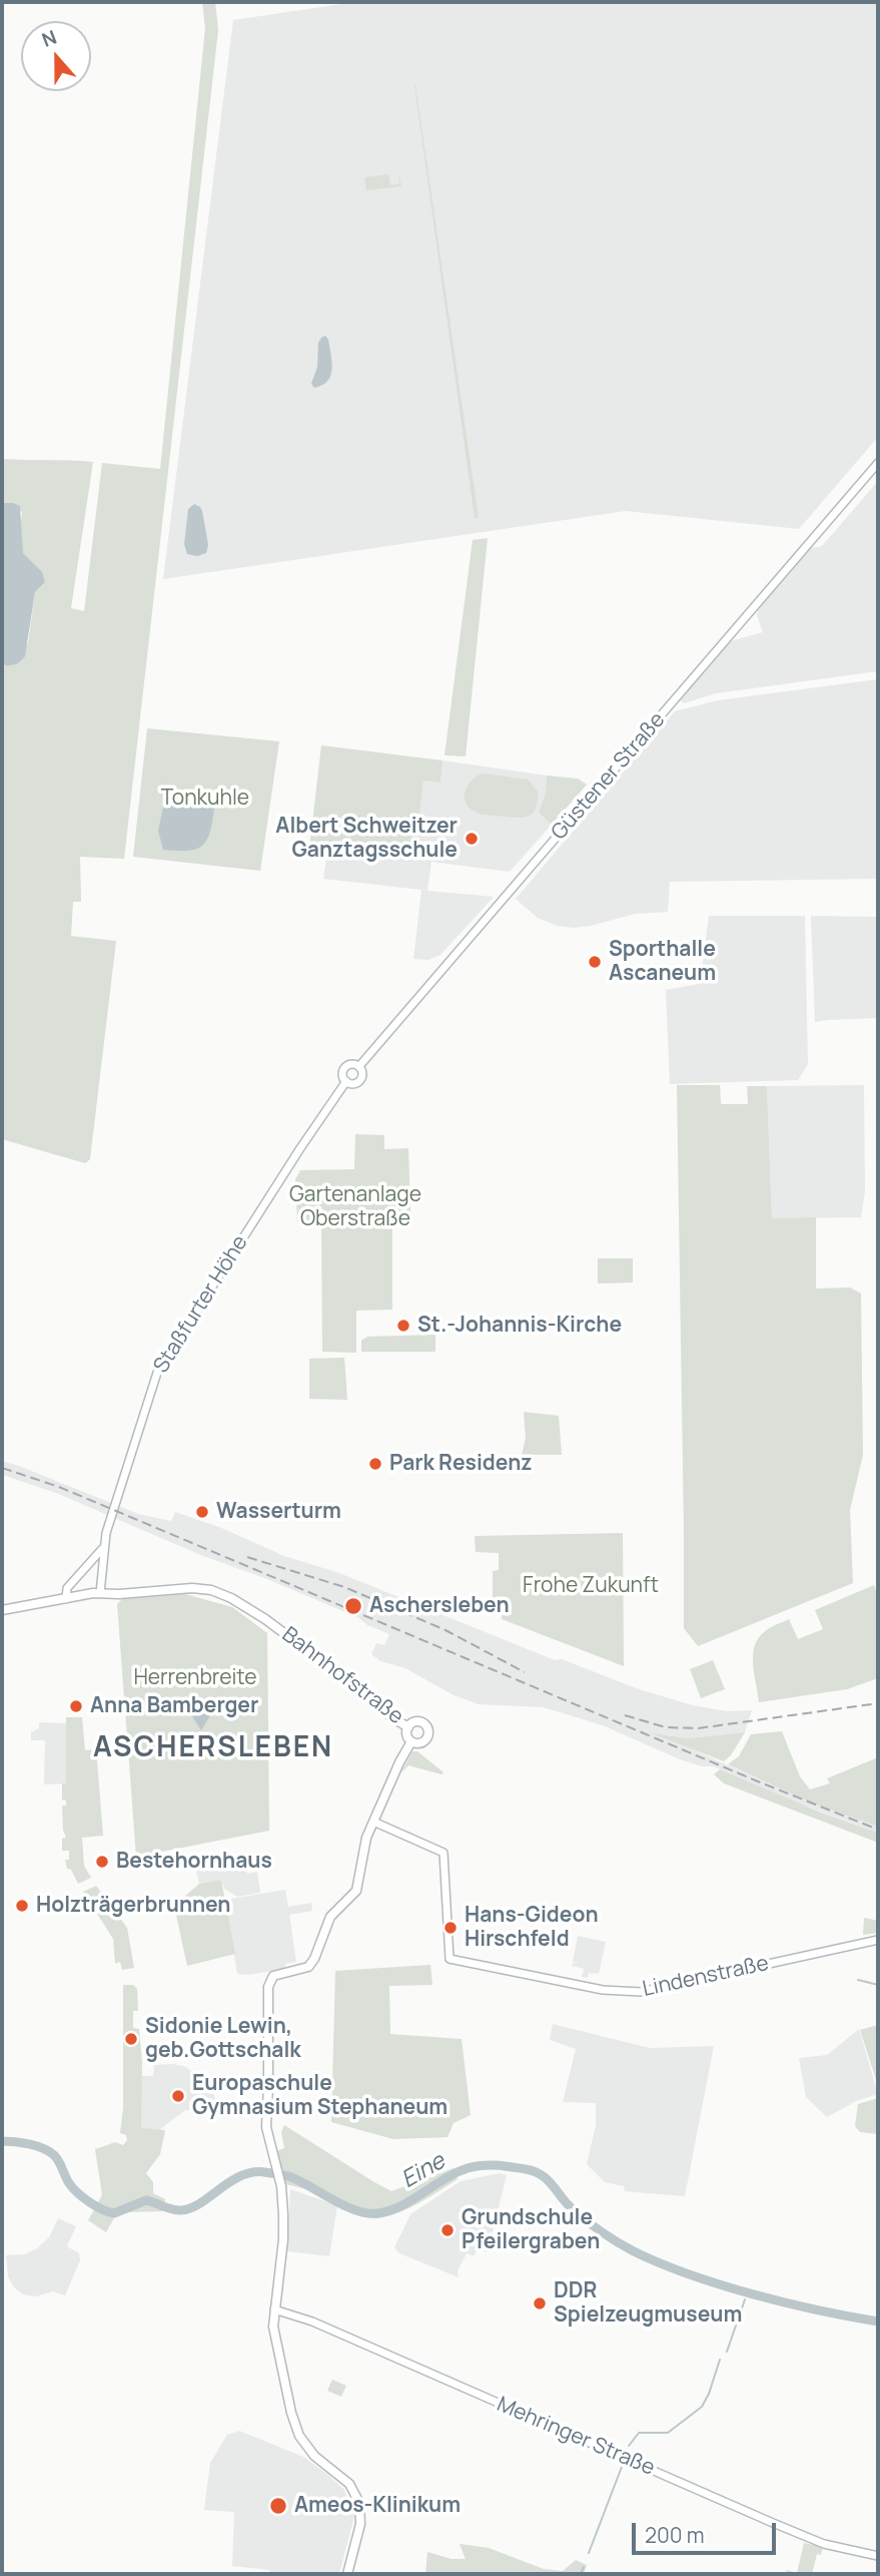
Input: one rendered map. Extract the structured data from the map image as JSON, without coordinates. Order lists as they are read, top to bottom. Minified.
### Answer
{"streets":{"main road":["Güstener Straße","Staßfurter Höhe","Bahnhofstraße","Lindenstraße","Mehringer Straße"]},"crossings":[["Güstener Straße","Staßfurter Höhe"],["Staßfurter Höhe","Bahnhofstraße"]],"districts":["ASCHERSLEBEN"],"water":["Eine"],"parks":["Tonkuhle","Gartenanlage Oberstraße","Frohe Zukunft","Herrenbreite"],"places":["Albert Schweitzer Ganztagsschule","Sporthalle Ascaneum","St.-Johannis-Kirche","Park Residenz","Wasserturm","Aschersleben","Anna Bamberger","Bestehornhaus","Holzträgerbrunnen","Hans-Gideon Hirschfeld","Sidonie Lewin, geb.Gottschalk","Europaschule Gymnasium Stephaneum","Grundschule Pfeilergraben","DDR Spielzeugmuseum","Ameos-Klinikum"],"scale_bar":"200 m","north":"top"}
